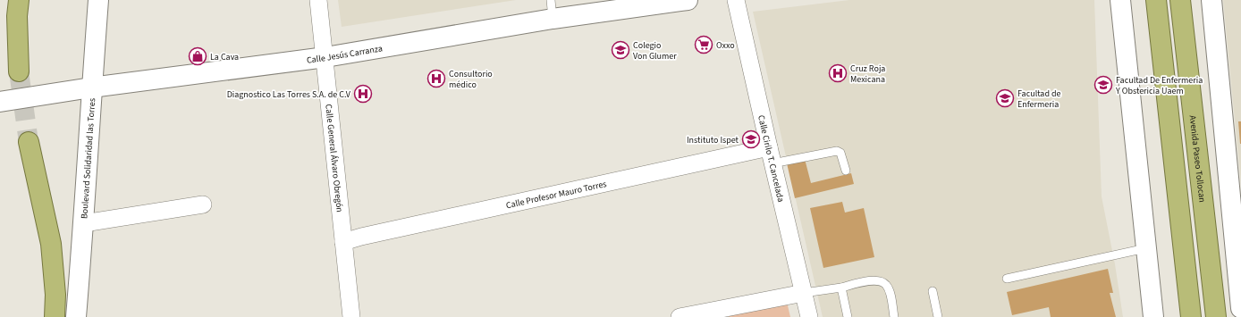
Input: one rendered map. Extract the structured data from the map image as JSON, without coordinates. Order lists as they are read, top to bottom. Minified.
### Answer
{"streets":{"highway":["Avenida Paseo Tollocan"],"main road":["Calle Jesús Carranza","Boulevard Solidaridad las Torres"],"street":["Calle General Álvaro Obregón","Calle Cirilo T. Cancelada","Calle Profesor Mauro Torres"]},"crossings":[["Calle Jesús Carranza","Boulevard Solidaridad las Torres"],["Calle Jesús Carranza","Calle General Álvaro Obregón"],["Calle General Álvaro Obregón","Calle Profesor Mauro Torres"],["Calle Cirilo T. Cancelada","Calle Profesor Mauro Torres"]],"places":{"supermarket":["Oxxo"],"school or university":["Colegio Von Glumer","Facultad De Enfermeria Y Obstericia Uaem","Facultad de Enfermeria","Instituto Ispet"],"shop":["La Cava"],"hospital":["Cruz Roja Mexicana","Consultorio médico","Diagnostico Las Torres S.A. de C.V"]}}
